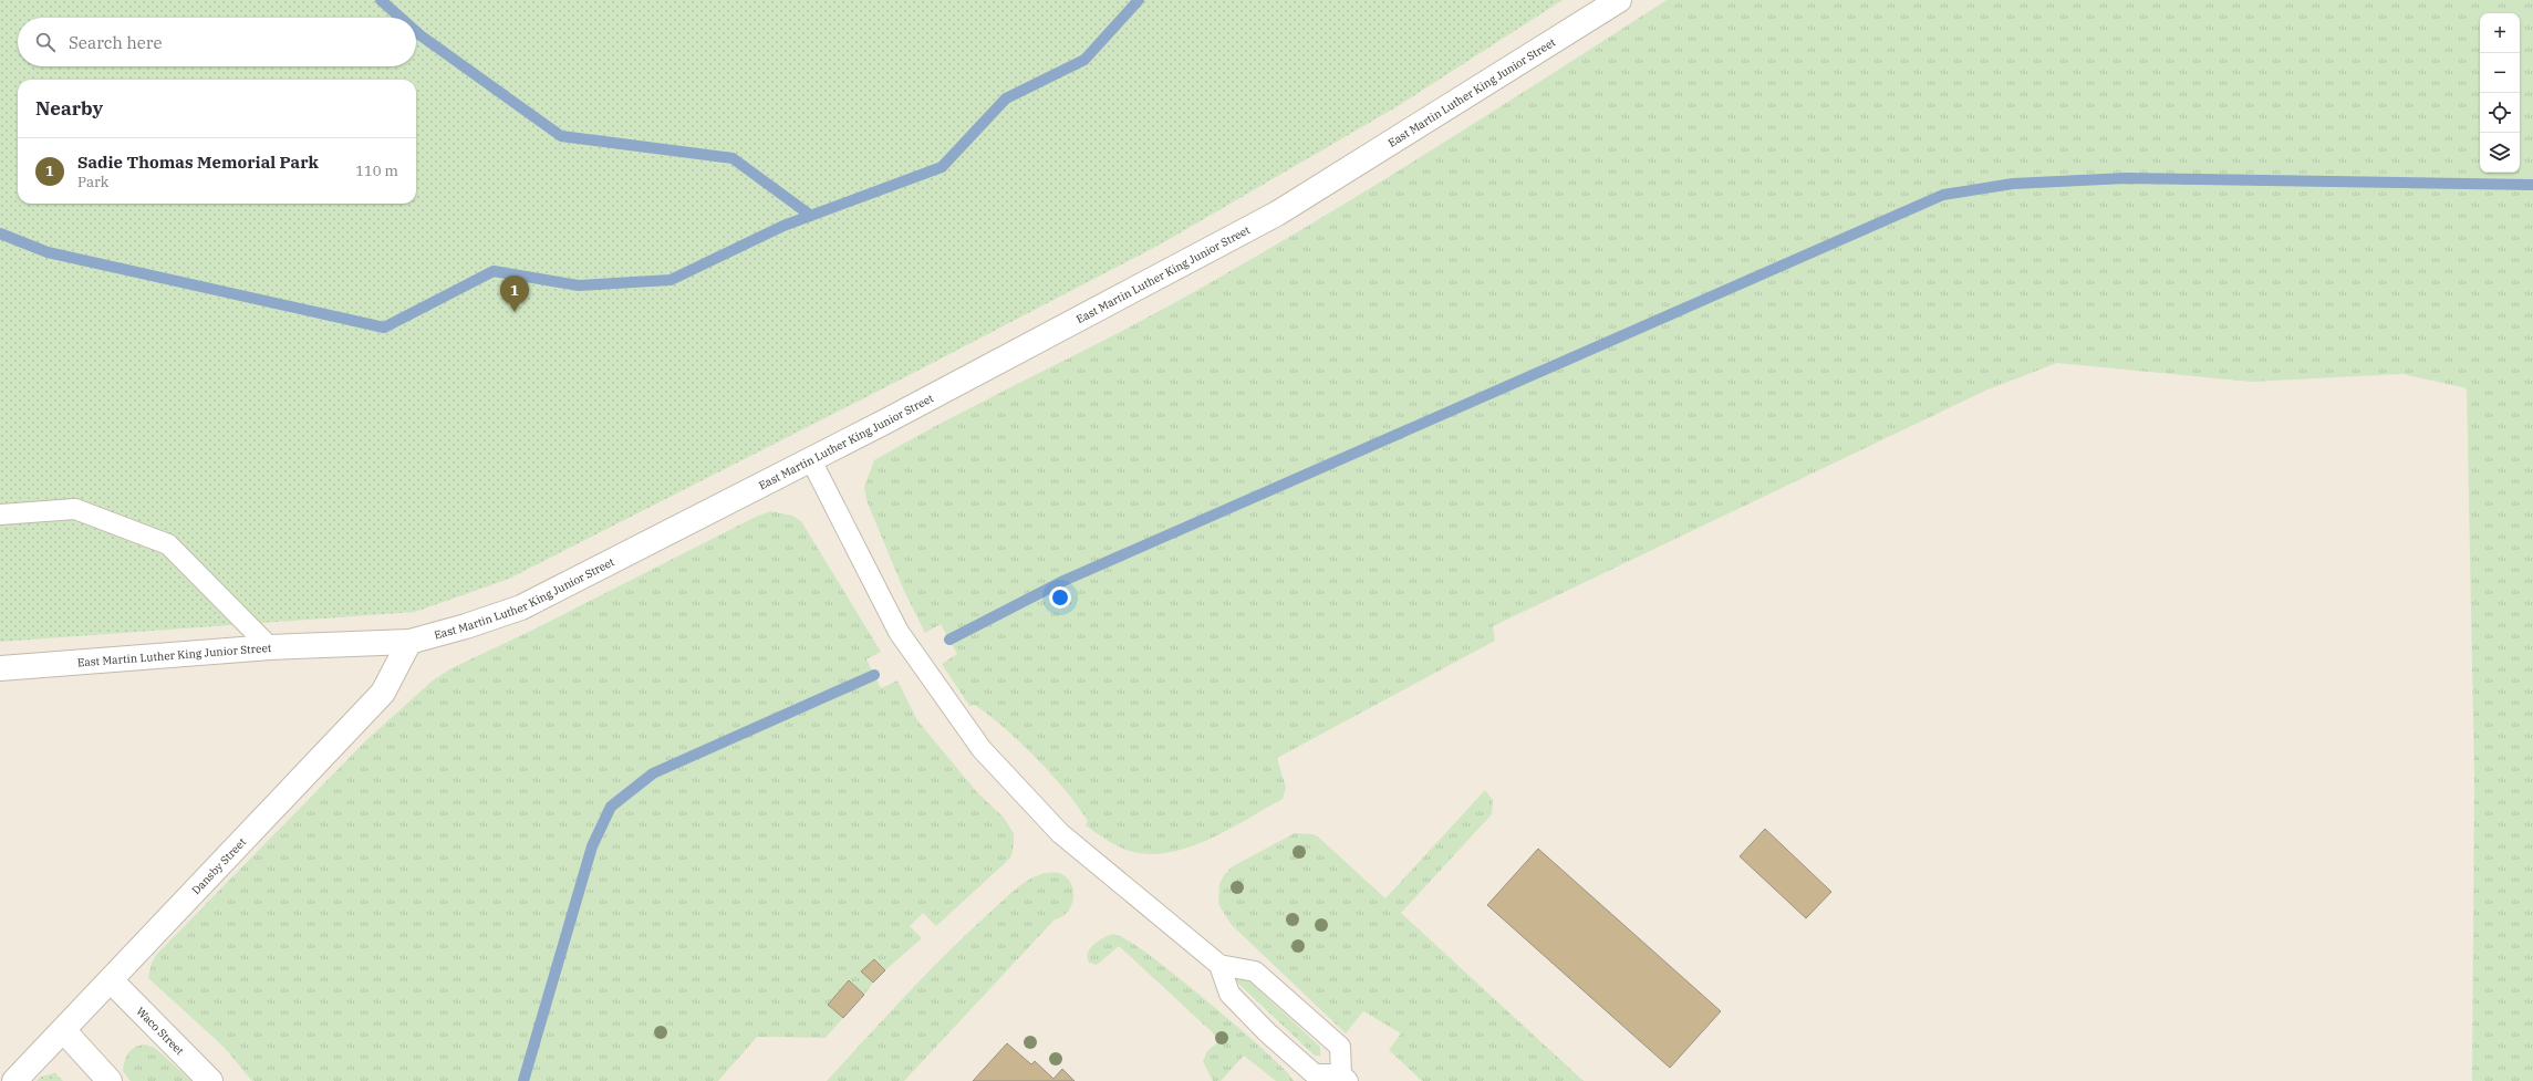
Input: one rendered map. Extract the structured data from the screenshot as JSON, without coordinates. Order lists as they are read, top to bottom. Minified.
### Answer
{"streets":{"street":["East Martin Luther King Junior Street","Dansby Street","Waco Street"]},"crossings":[["East Martin Luther King Junior Street","Dansby Street"],["Dansby Street","Waco Street"]],"page":{"map_buttons":["+","−"],"search":"Search here","heading":"Nearby","list":[{"mark":"1","name":"Sadie Thomas Memorial Park","note":"Park","value":"110 m"}],"pins":"1"}}
